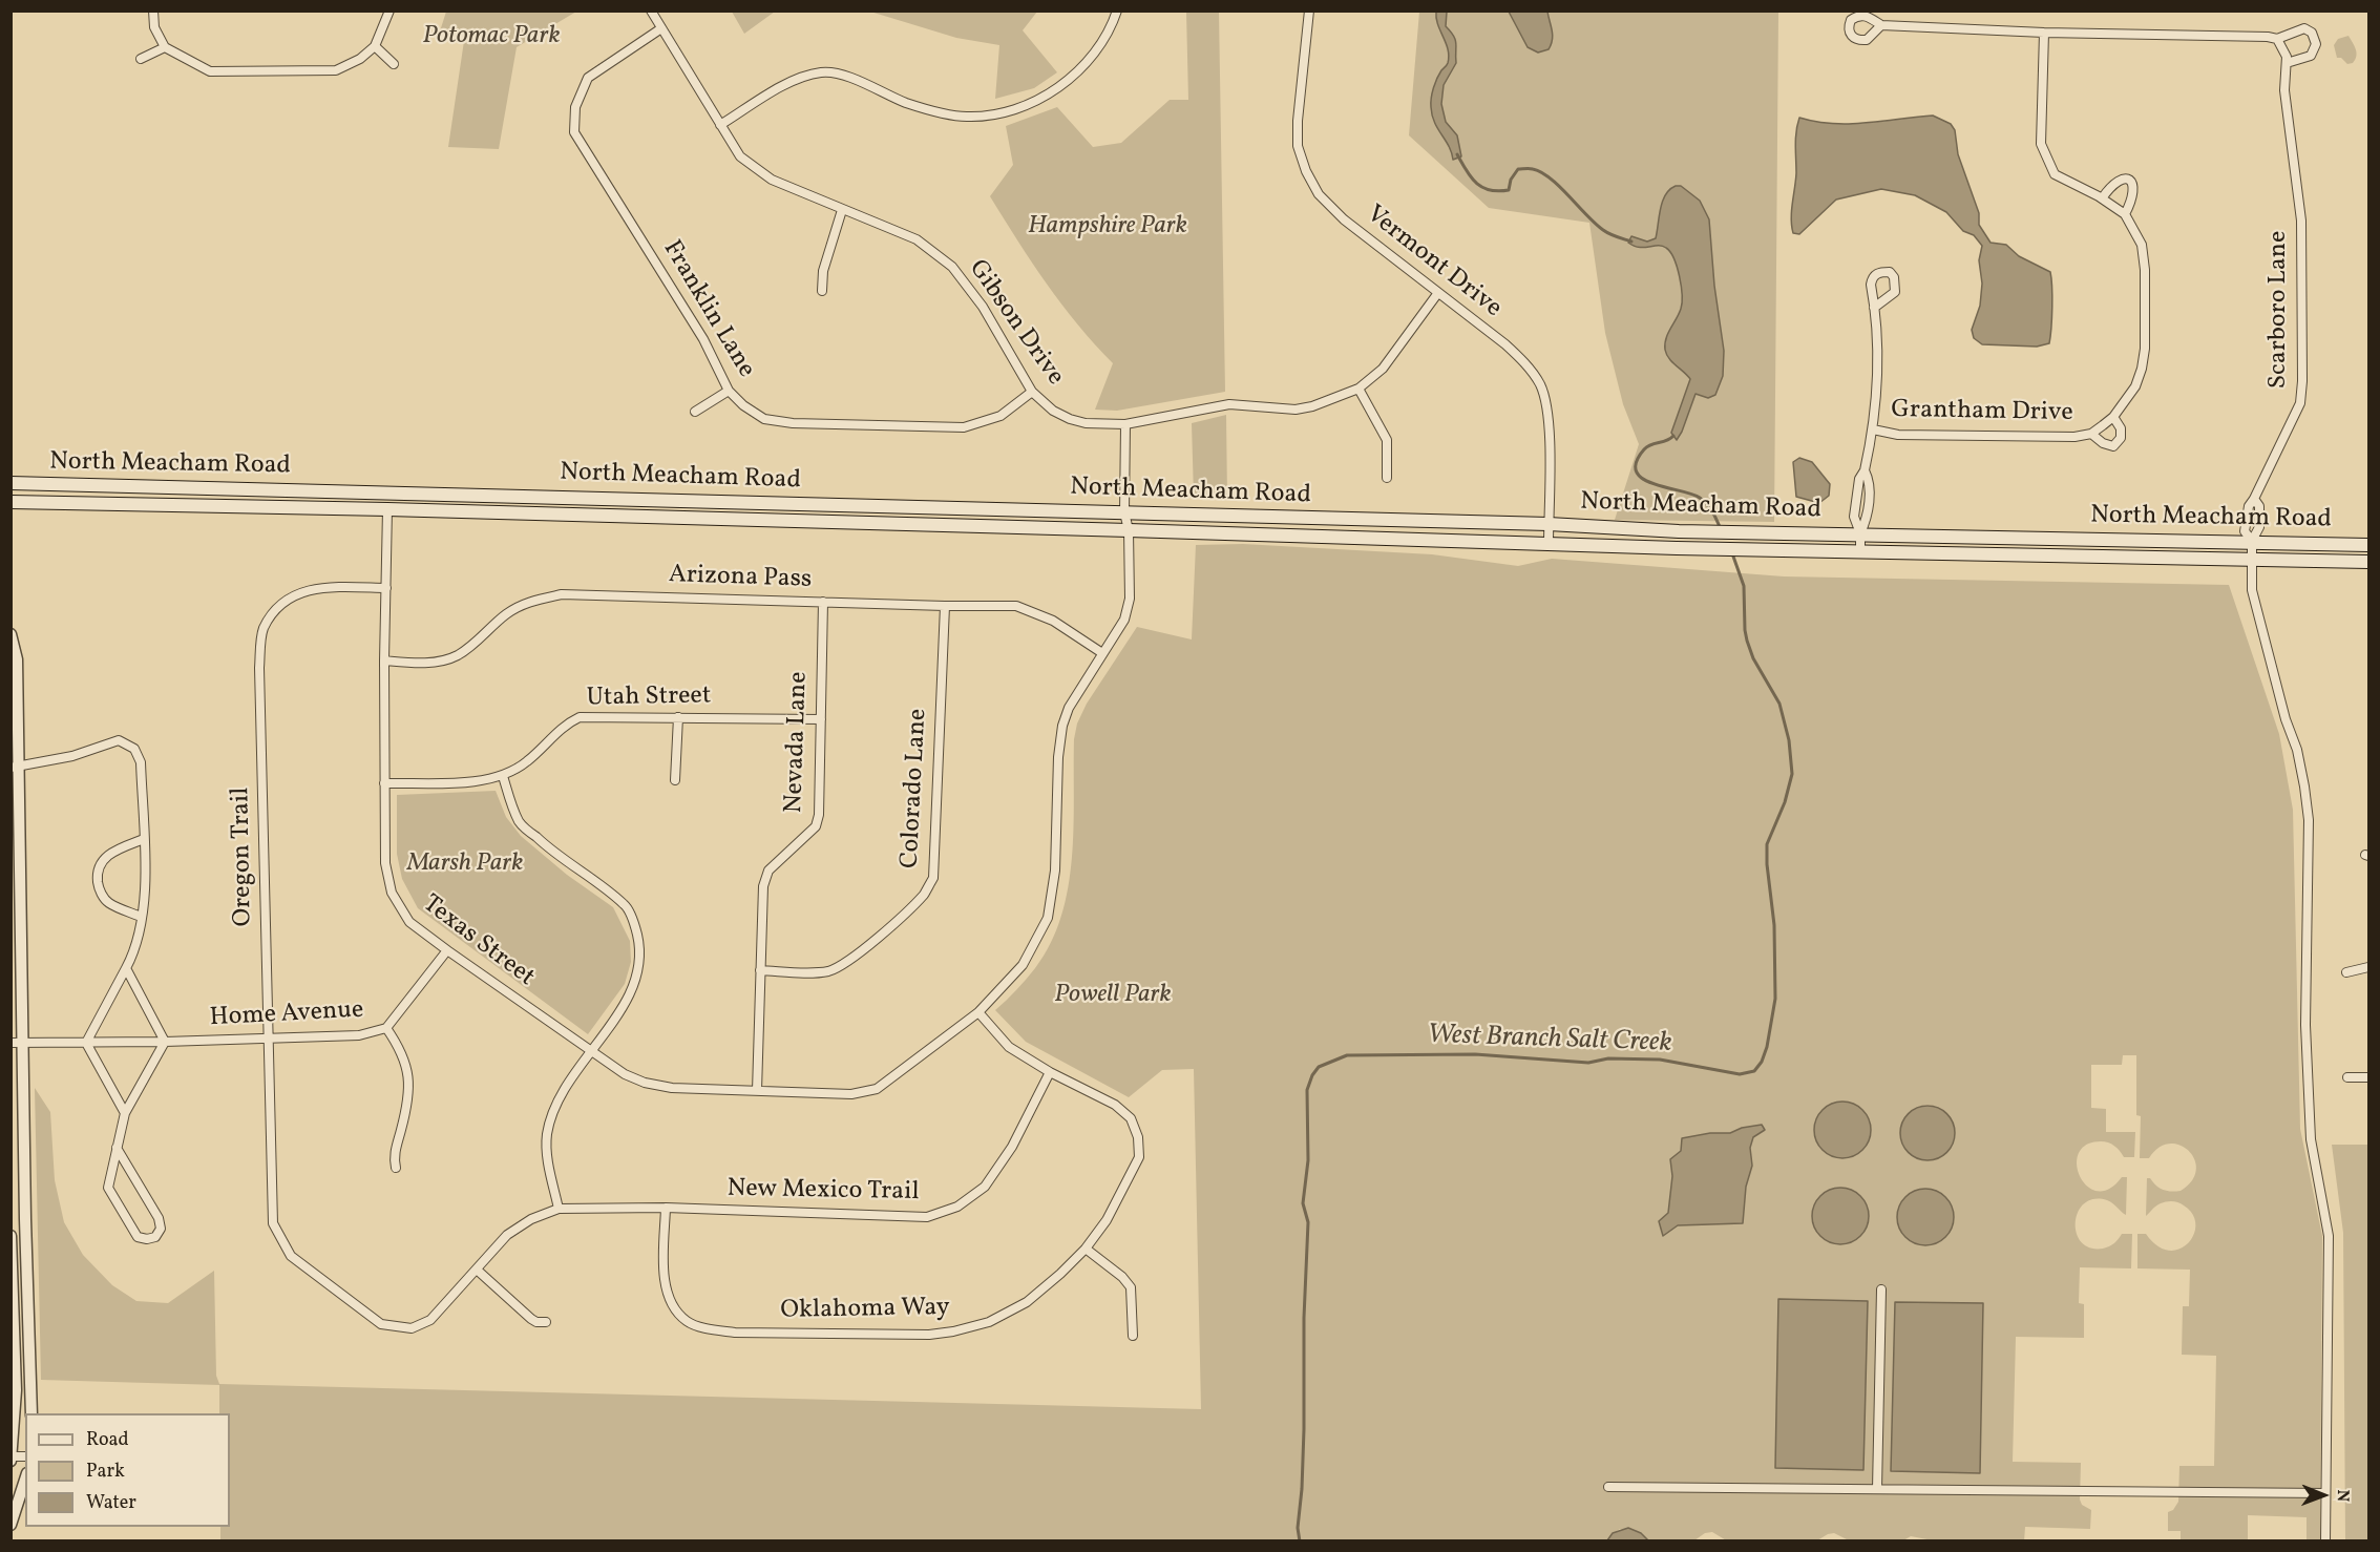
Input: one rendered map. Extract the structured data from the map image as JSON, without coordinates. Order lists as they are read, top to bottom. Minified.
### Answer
{"streets":{"main road":["North Meacham Road"],"street":["Vermont Drive","Franklin Lane","Scarboro Lane","Gibson Drive","Grantham Drive","Arizona Pass","Utah Street","Nevada Lane","Colorado Lane","Oregon Trail","Texas Street","Home Avenue","New Mexico Trail","Oklahoma Way"]},"crossings":[["Vermont Drive","Gibson Drive"],["Vermont Drive","North Meacham Road"],["Franklin Lane","Gibson Drive"],["Scarboro Lane","North Meacham Road"],["Gibson Drive","Texas Street"],["North Meacham Road","Texas Street"],["Arizona Pass","Nevada Lane"],["Arizona Pass","Colorado Lane"],["Arizona Pass","Texas Street"],["Utah Street","Nevada Lane"],["Utah Street","Texas Street"],["Nevada Lane","Colorado Lane"],["Nevada Lane","Texas Street"],["Oregon Trail","Texas Street"],["Oregon Trail","Home Avenue"],["Texas Street","Home Avenue"],["New Mexico Trail","Oklahoma Way"]],"water":["West Branch Salt Creek"],"parks":["Potomac Park","Hampshire Park","Marsh Park","Powell Park"],"legend":["Road","Park","Water"],"north":"right"}
